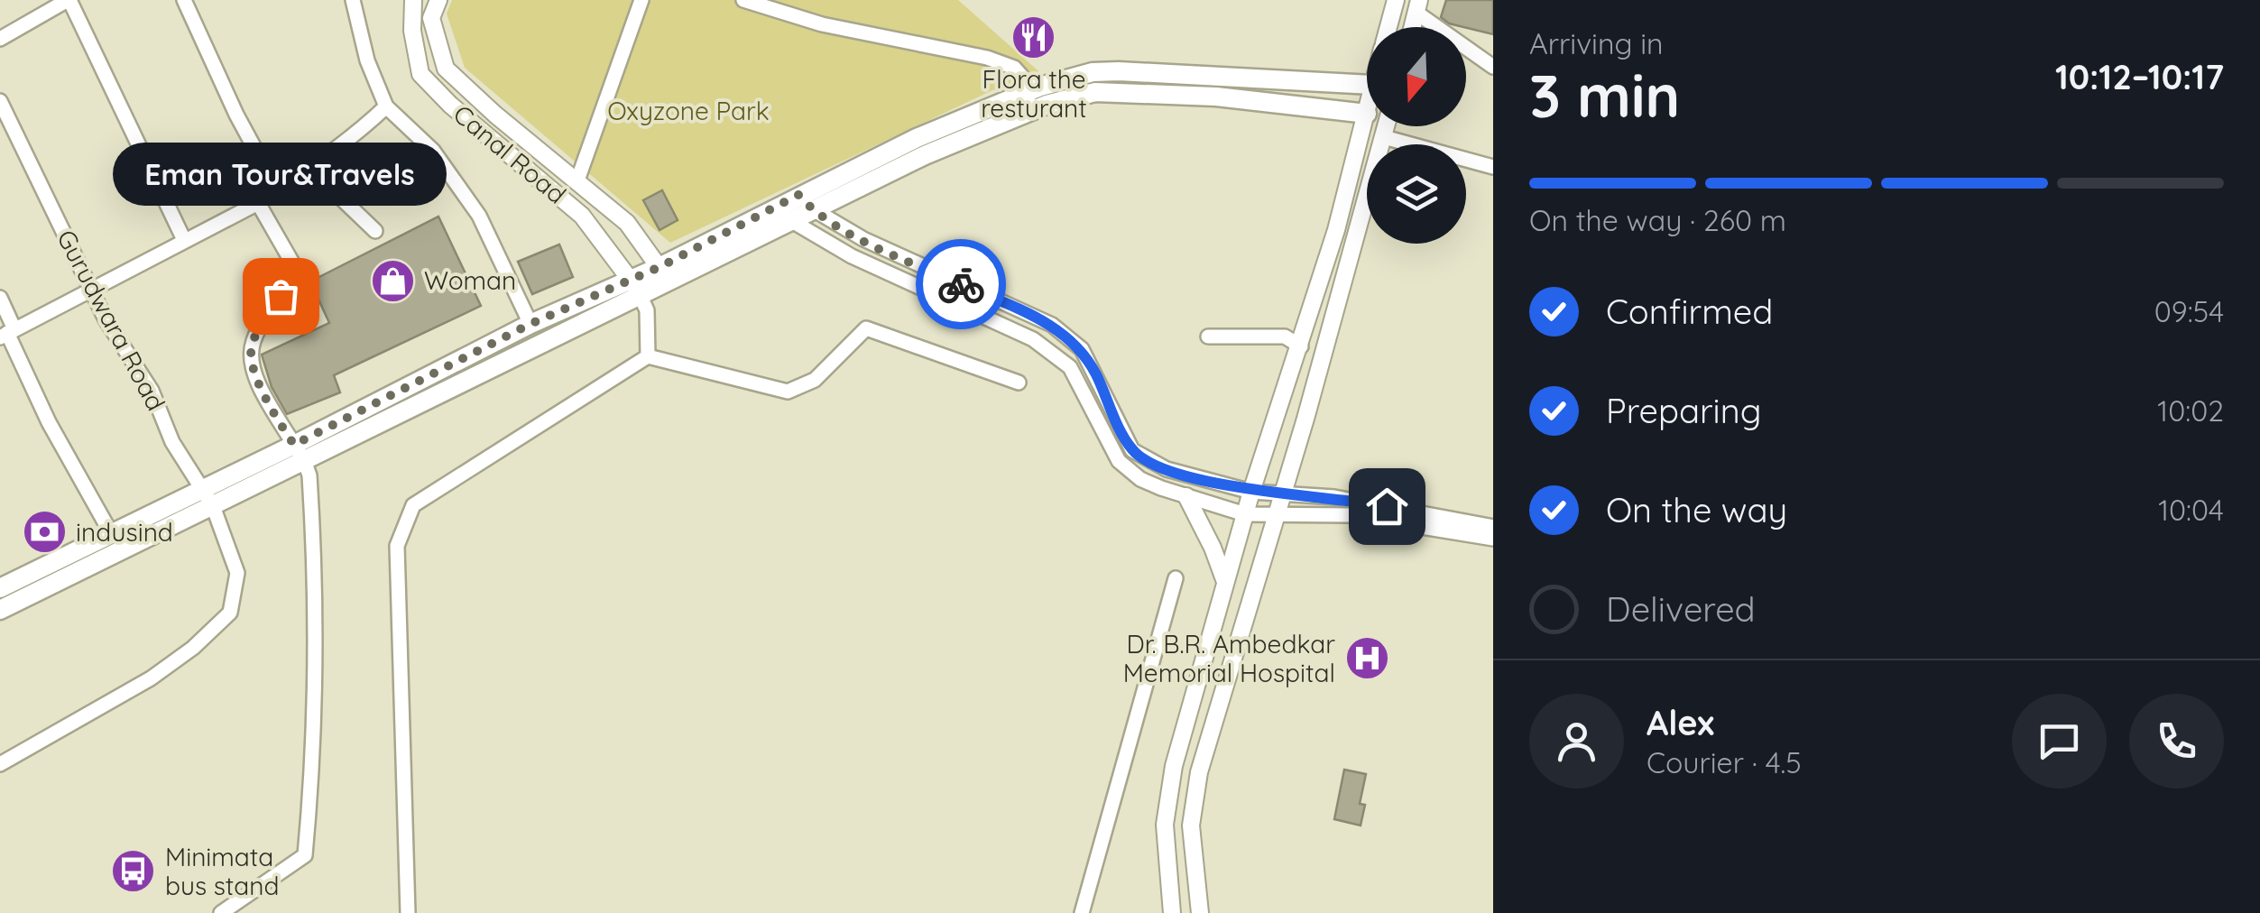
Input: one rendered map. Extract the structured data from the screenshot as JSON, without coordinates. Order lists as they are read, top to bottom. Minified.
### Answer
{"streets":{"main road":["Canal Road"],"street":["Gurudwara Road"]},"parks":["Oxyzone Park"],"places":{"restaurant":["Flora the resturant"],"shop":["Woman"],"other":["Eman Tour&Travels"],"bank":["indusind"],"hospital":["Dr. B.R. Ambedkar Memorial Hospital"],"bus stop":["Minimata bus stand"]},"north":"bottom","page":{"heading":["3 min","Arriving in","10:12–10:17"],"panel":["Alex","Courier · 4.5"],"bubble":"Eman Tour&Travels","bar":"On the way · 260 m","list":[["Confirmed","09:54"],["Preparing","10:02"],["On the way","10:04"],"Delivered"]}}
